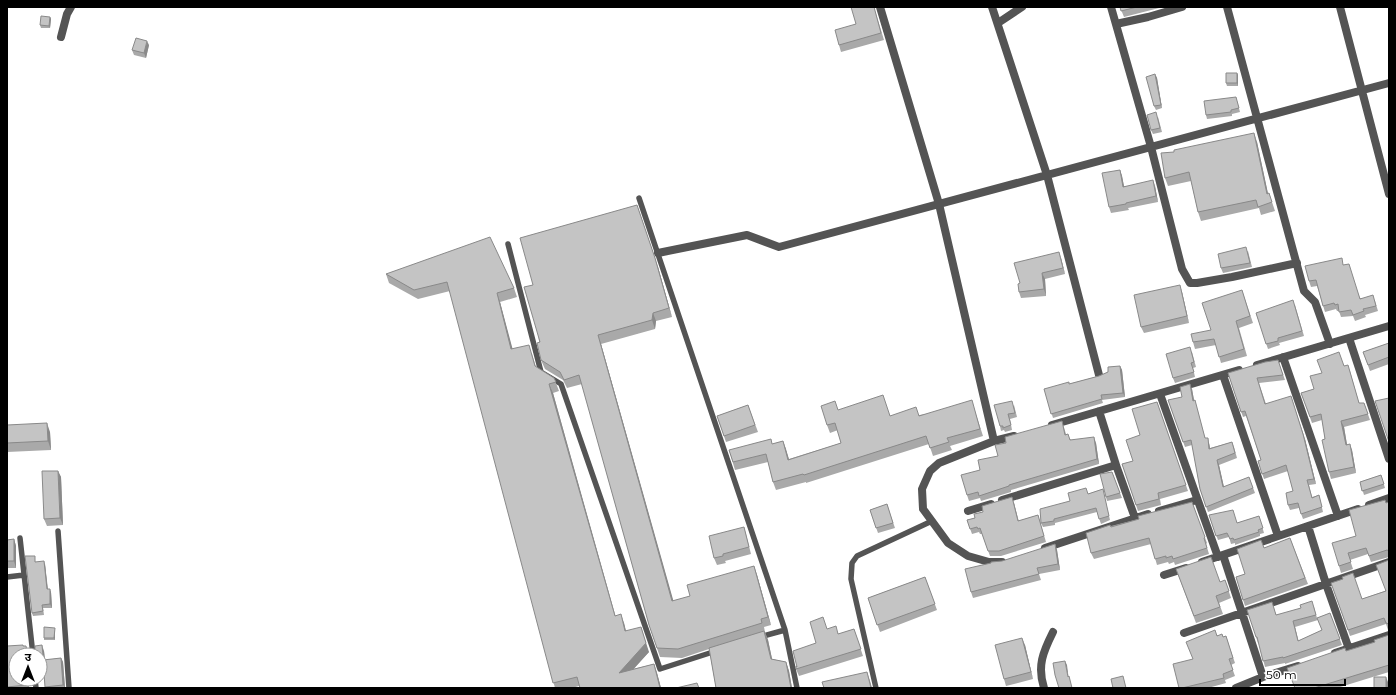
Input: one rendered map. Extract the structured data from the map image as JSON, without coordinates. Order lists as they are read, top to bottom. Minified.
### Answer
{"scale_bar":"50 m","north":"top"}
